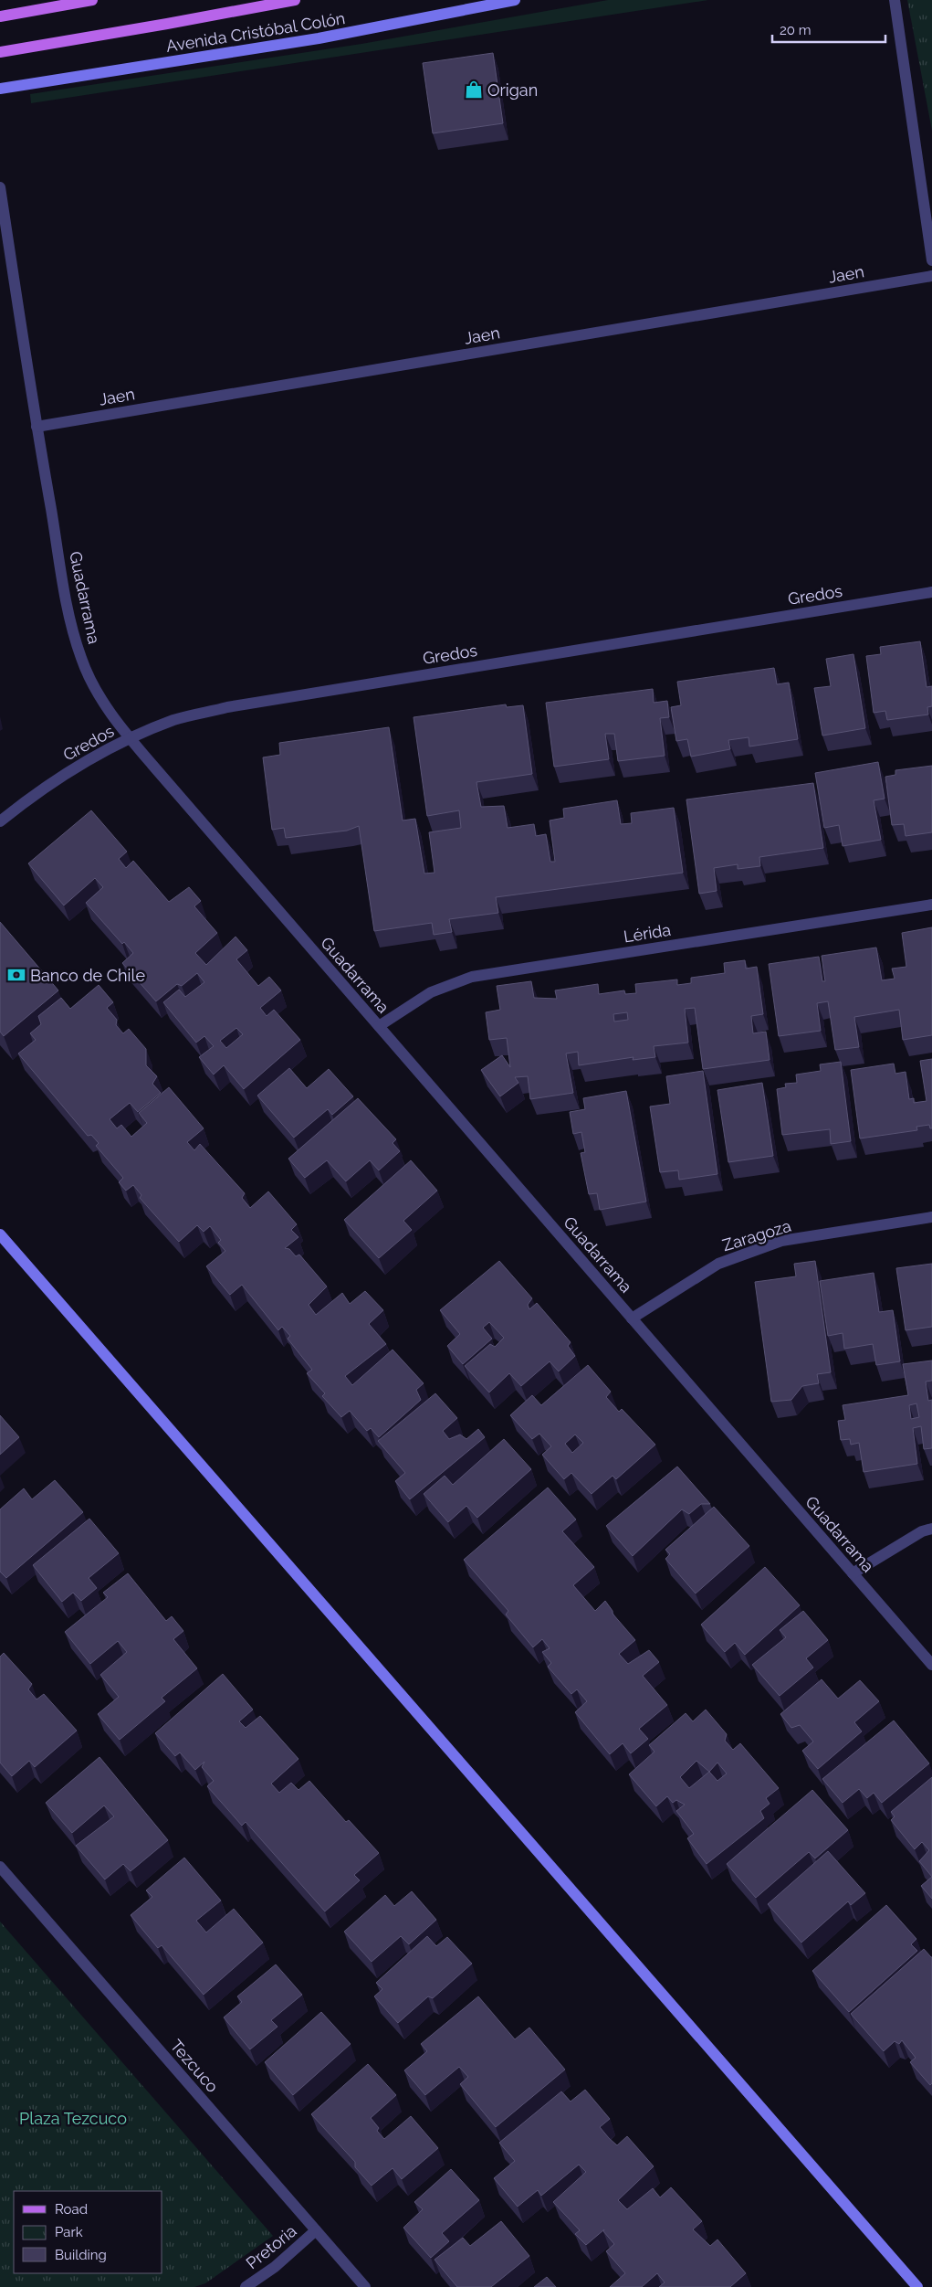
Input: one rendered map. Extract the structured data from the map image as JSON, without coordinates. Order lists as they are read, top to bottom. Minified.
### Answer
{"streets":{"main road":["Avenida Cristóbal Colón"],"street":["Jaen","Gredos","Guadarrama","Lérida","Zaragoza","Tezcuco","Pretoria"]},"crossings":[["Jaen","Guadarrama"],["Gredos","Guadarrama"],["Guadarrama","Lérida"],["Guadarrama","Zaragoza"],["Tezcuco","Pretoria"]],"parks":["Plaza Tezcuco"],"places":{"shop":["Origan"],"bank":["Banco de Chile"]},"legend":["Road","Park","Building"],"scale_bar":"20 m"}
